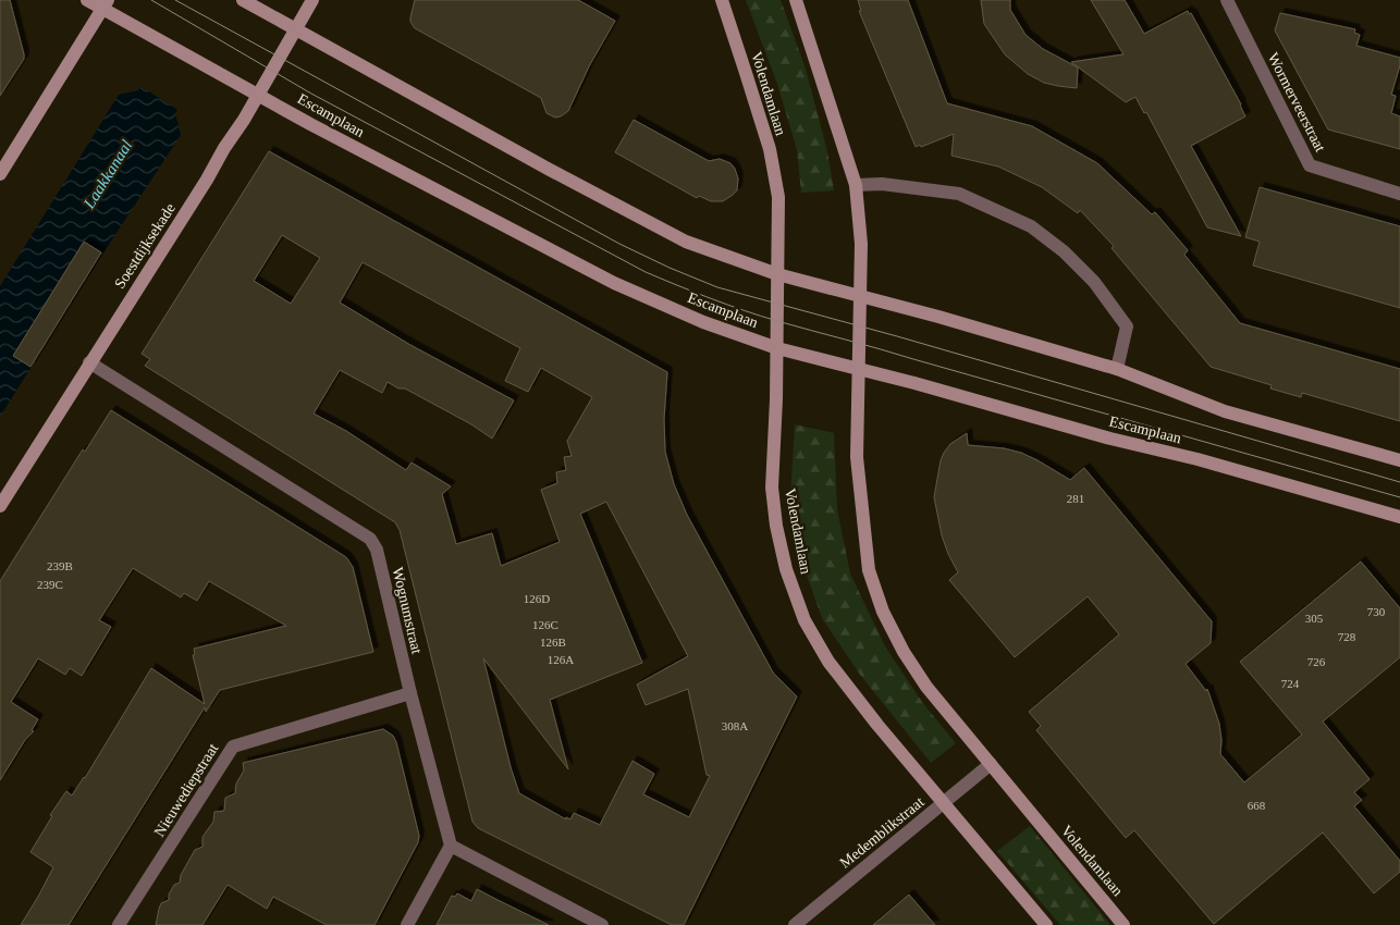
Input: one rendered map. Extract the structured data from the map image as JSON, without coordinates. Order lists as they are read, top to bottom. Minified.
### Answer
{"streets":{"street":["Volendamlaan","Wormerveerstraat","Escamplaan","Soestdijksekade","Wognumstraat","Nieuwediepstraat","Medemblikstraat"]},"crossings":[["Volendamlaan","Escamplaan"],["Volendamlaan","Medemblikstraat"],["Escamplaan","Soestdijksekade"],["Soestdijksekade","Wognumstraat"],["Wognumstraat","Nieuwediepstraat"]],"water":["Laakkanaal"],"house_numbers":["281","239B","239C","126D","730","305","126C","728","126B","126A","726","724","308A","668"]}
